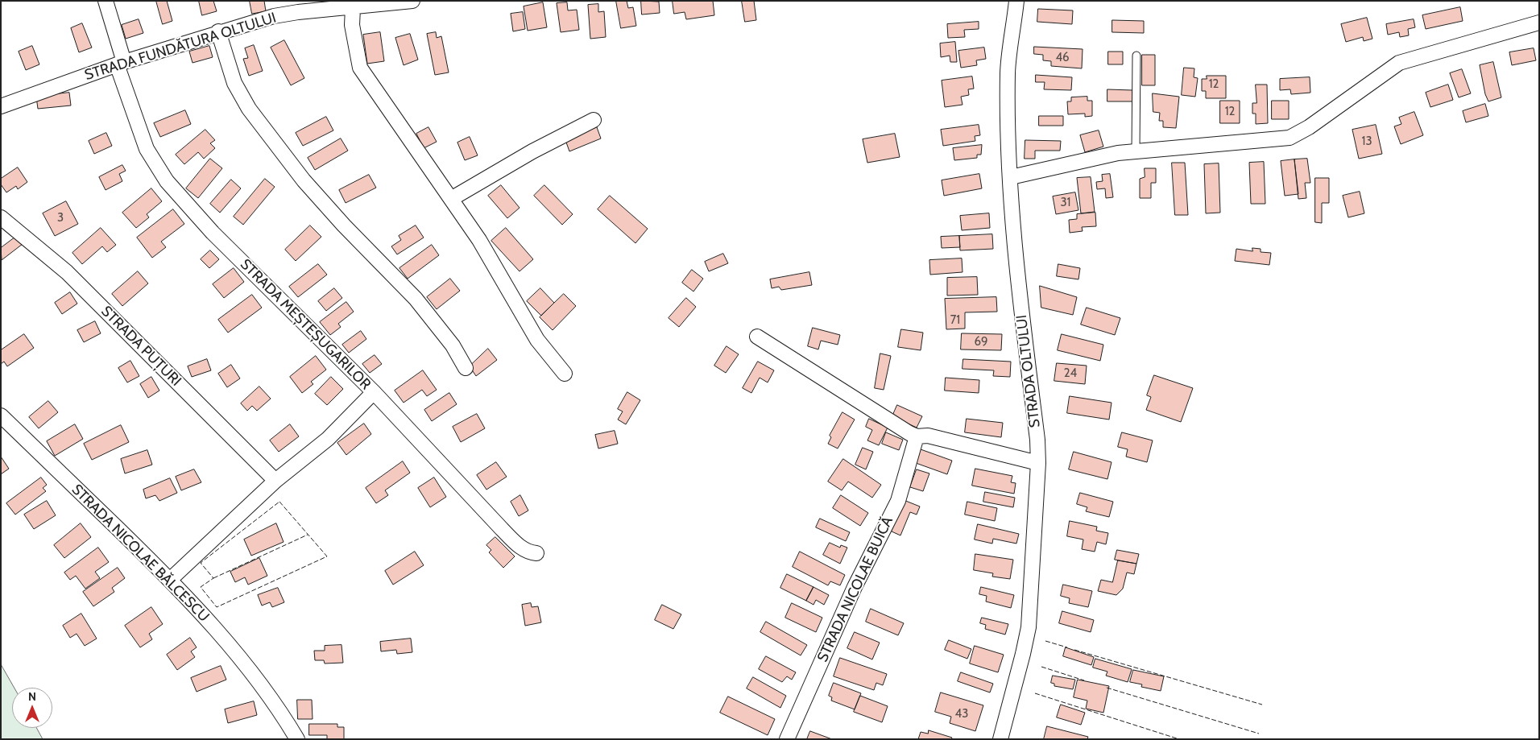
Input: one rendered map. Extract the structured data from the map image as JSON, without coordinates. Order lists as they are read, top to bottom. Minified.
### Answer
{"streets":{"street":["STRADA FUNDĂTURA OLTULUI","STRADA MEȘTEȘUGARILOR","STRADA PUȚURI","STRADA OLTULUI","STRADA NICOLAE BĂLCESCU","STRADA NICOLAE BUICĂ"]},"crossings":[["STRADA FUNDĂTURA OLTULUI","STRADA MEȘTEȘUGARILOR"]],"house_numbers":["46","12","12","13","31","3","71","69","24","43"],"north":"top"}
